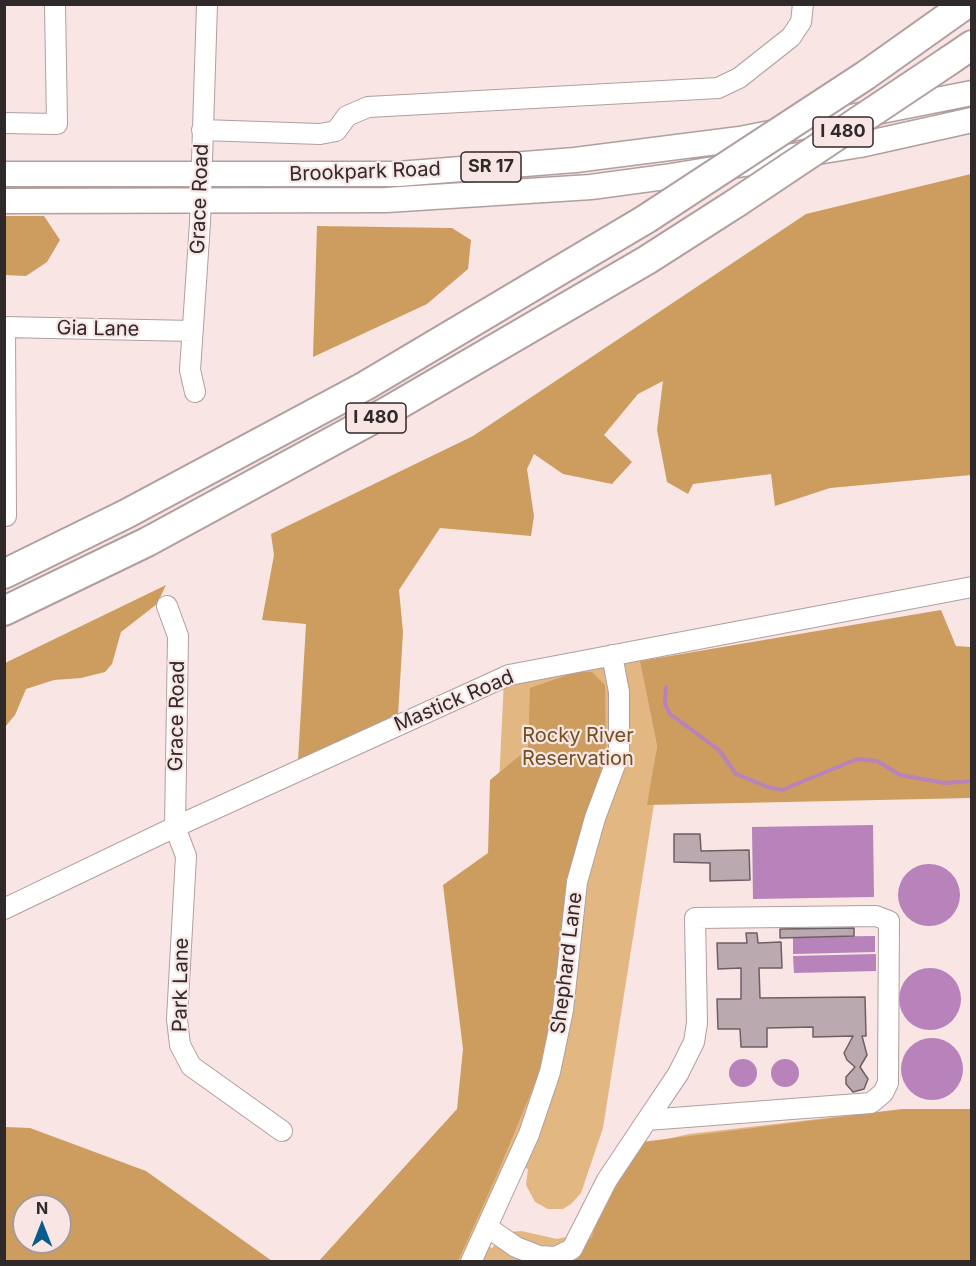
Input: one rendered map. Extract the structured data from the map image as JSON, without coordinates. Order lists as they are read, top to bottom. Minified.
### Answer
{"streets":{"highway":["I 480"],"main road":["SR 17","Brookpark Road"],"street":["Grace Road","Gia Lane","Mastick Road","Shephard Lane","Park Lane"]},"crossings":[["Brookpark Road","Grace Road"],["Grace Road","Gia Lane"],["Grace Road","Mastick Road"],["Grace Road","Park Lane"],["Mastick Road","Shephard Lane"],["Mastick Road","Park Lane"]],"parks":["Rocky River Reservation"],"north":"top"}
